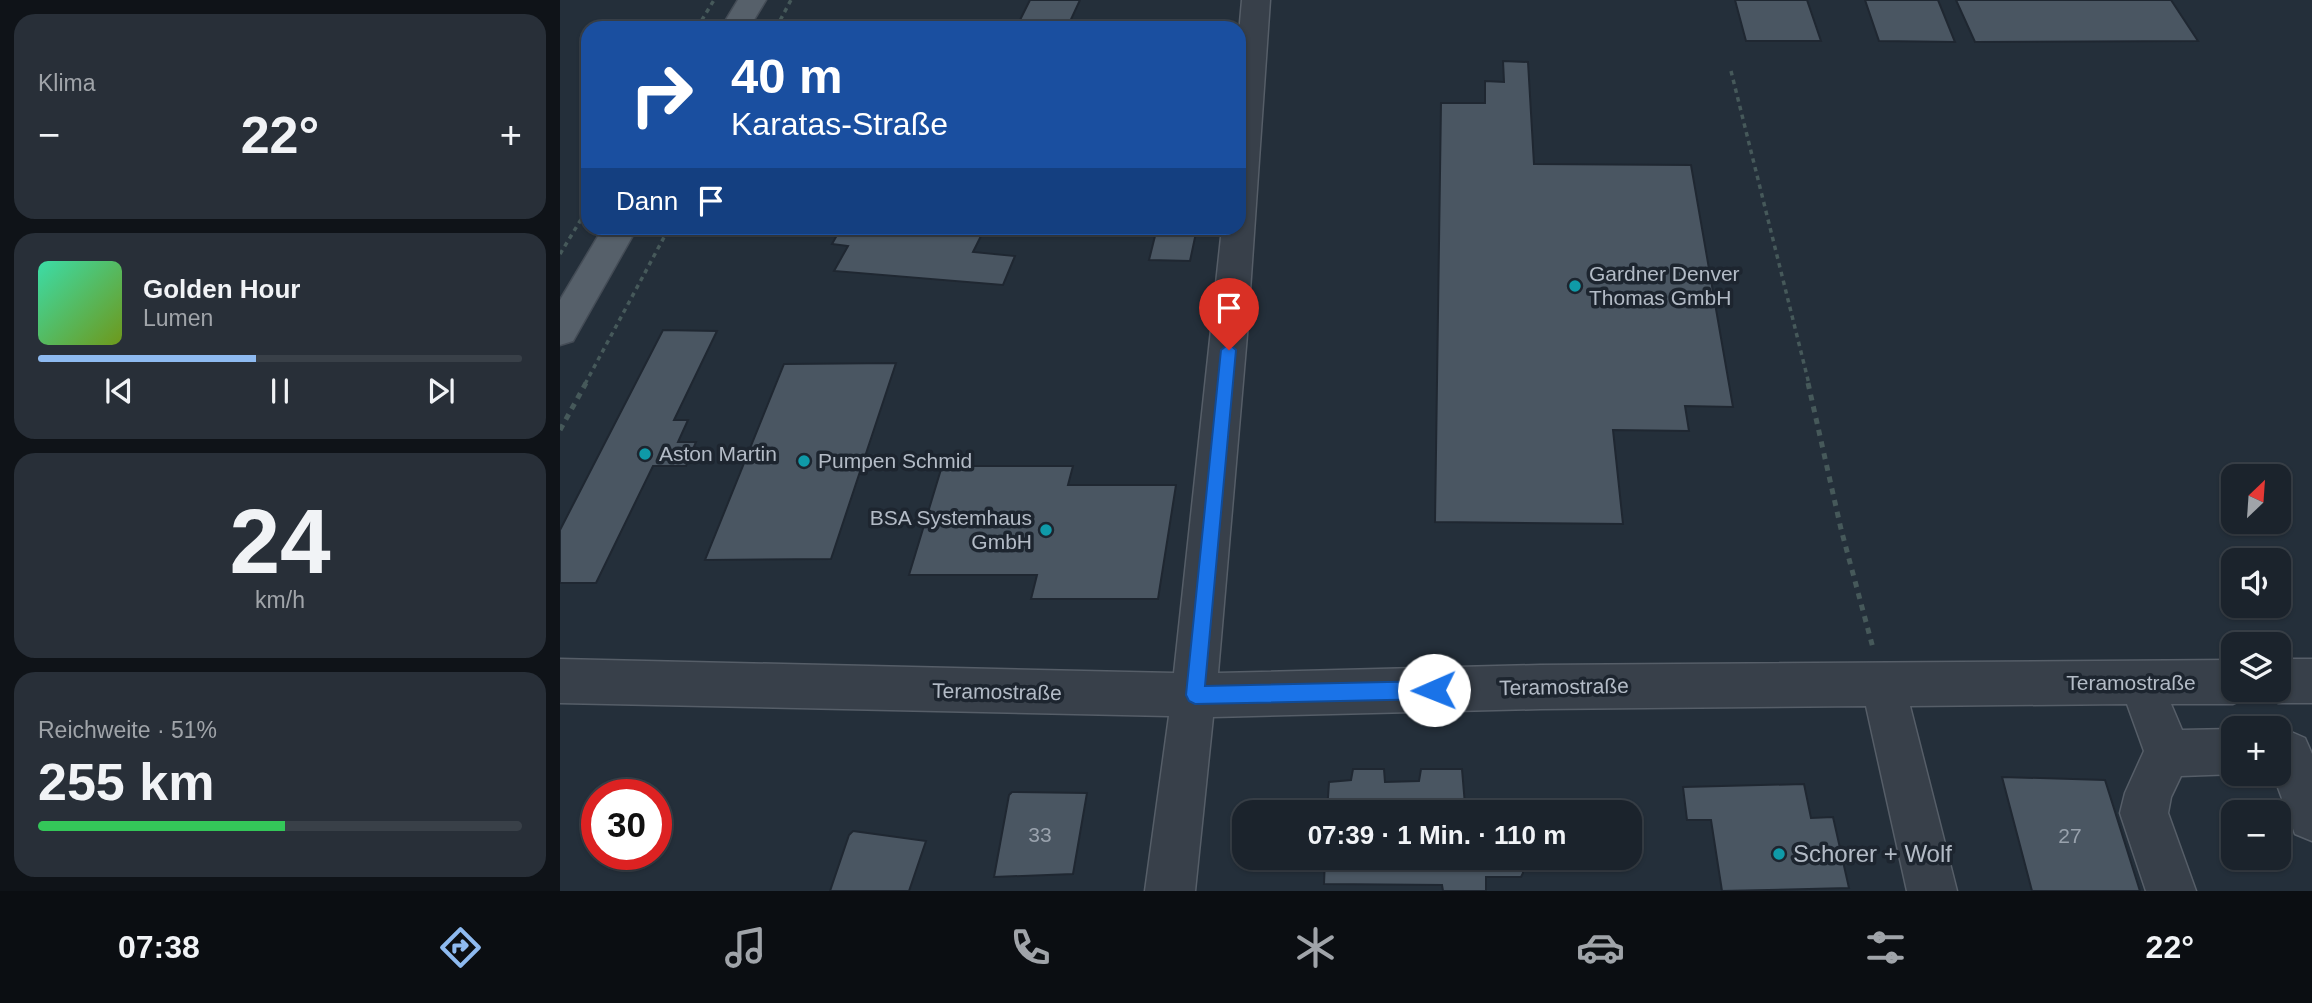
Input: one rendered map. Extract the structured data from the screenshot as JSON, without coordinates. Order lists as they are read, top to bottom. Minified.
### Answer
{"streets":{"street":["Teramostraße"]},"places":["Gardner Denver Thomas GmbH","Aston Martin","Pumpen Schmid","BSA Systemhaus GmbH","Schorer + Wolf"],"house_numbers":["33","27"],"north":"top right","page":{"tile":["Klima",["24","km/h"],["Reichweite · 51%","255 km"]],"turn":["40 m","Karatas-Straße"],"heat":["−","22°","+"],"then":"Dann","song":["Golden Hour","Lumen"],"map_buttons":["+","−"],"limit":"30","trip":"07:39 · 1 Min. · 110 m","tabs":["07:38","22°"]}}
